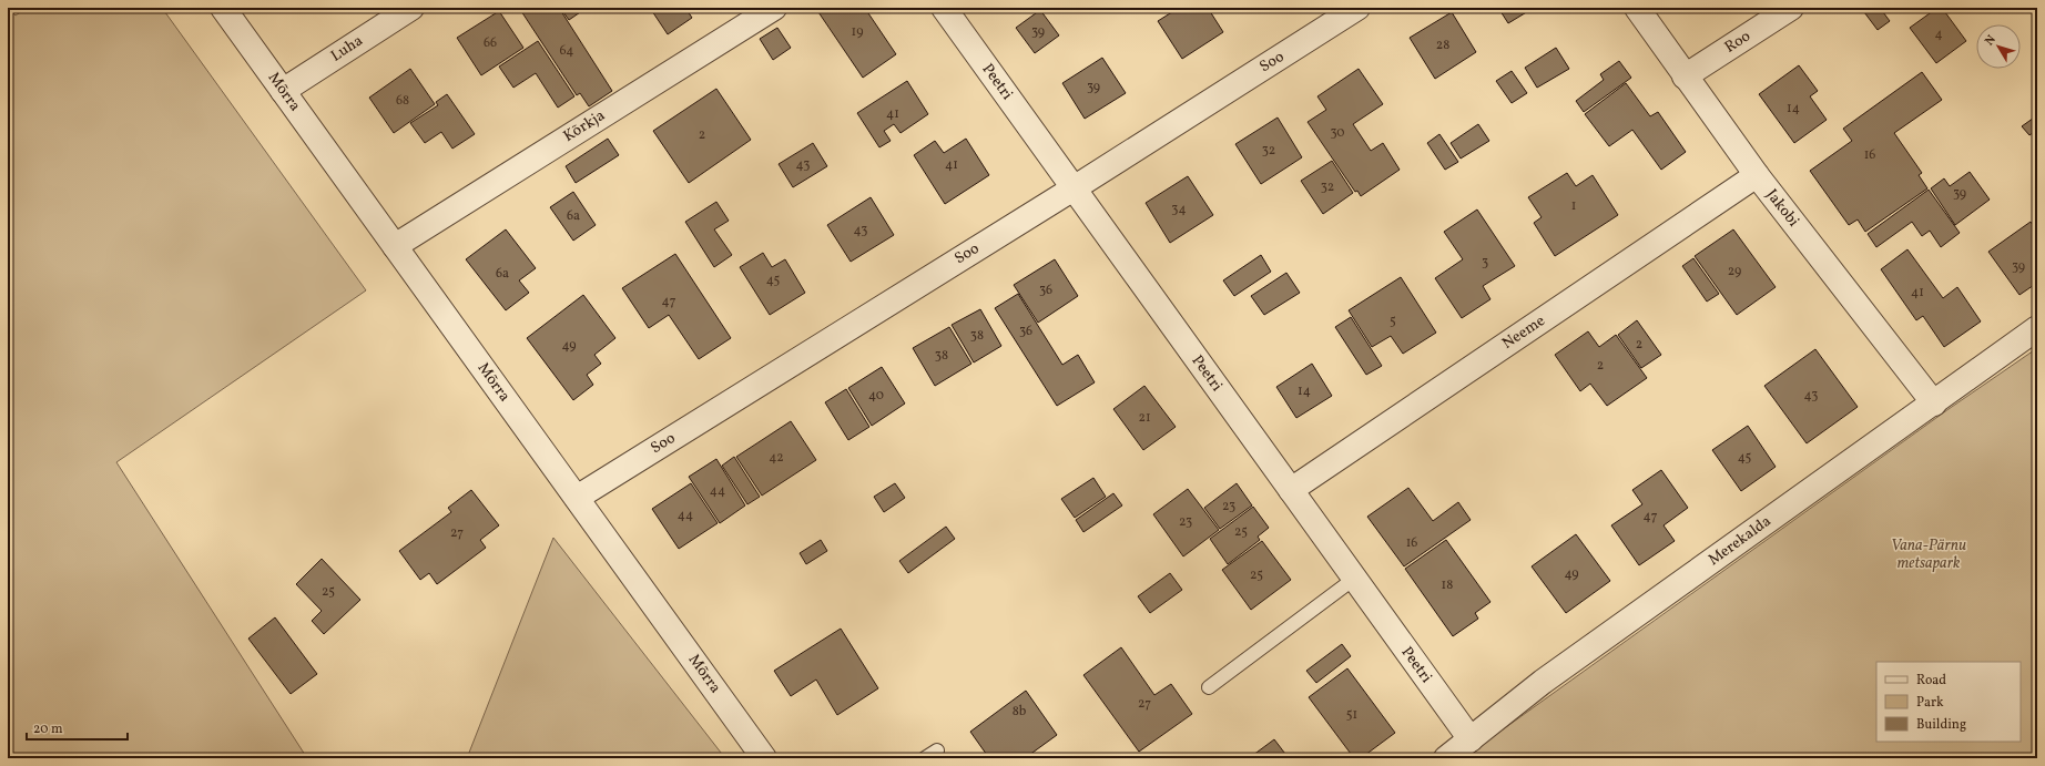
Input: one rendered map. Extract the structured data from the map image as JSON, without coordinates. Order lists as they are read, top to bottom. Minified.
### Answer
{"streets":{"street":["Roo","Luha","Soo","Peetri","Mõrra","Kõrkja","Jakobi","Neeme","Merekalda"]},"crossings":[["Roo","Jakobi"],["Luha","Mõrra"],["Soo","Peetri"],["Soo","Mõrra"],["Peetri","Neeme"],["Peetri","Merekalda"],["Mõrra","Kõrkja"],["Jakobi","Neeme"],["Jakobi","Merekalda"]],"parks":["Vana-Pärnu metsapark"],"house_numbers":["19","39","4","66","28","64","39","68","14","41","30","2","32","16","43","41","32","39","1","34","6a","43","3","39","29","6a","45","36","41","47","5","36","38","2","49","38","2","14","40","43","21","42","45","44","23","44","47","23","25","27","16","49","25","18","25","27","8b","51"],"legend":["Road","Park","Building"],"scale_bar":"20 m","north":"top left"}
